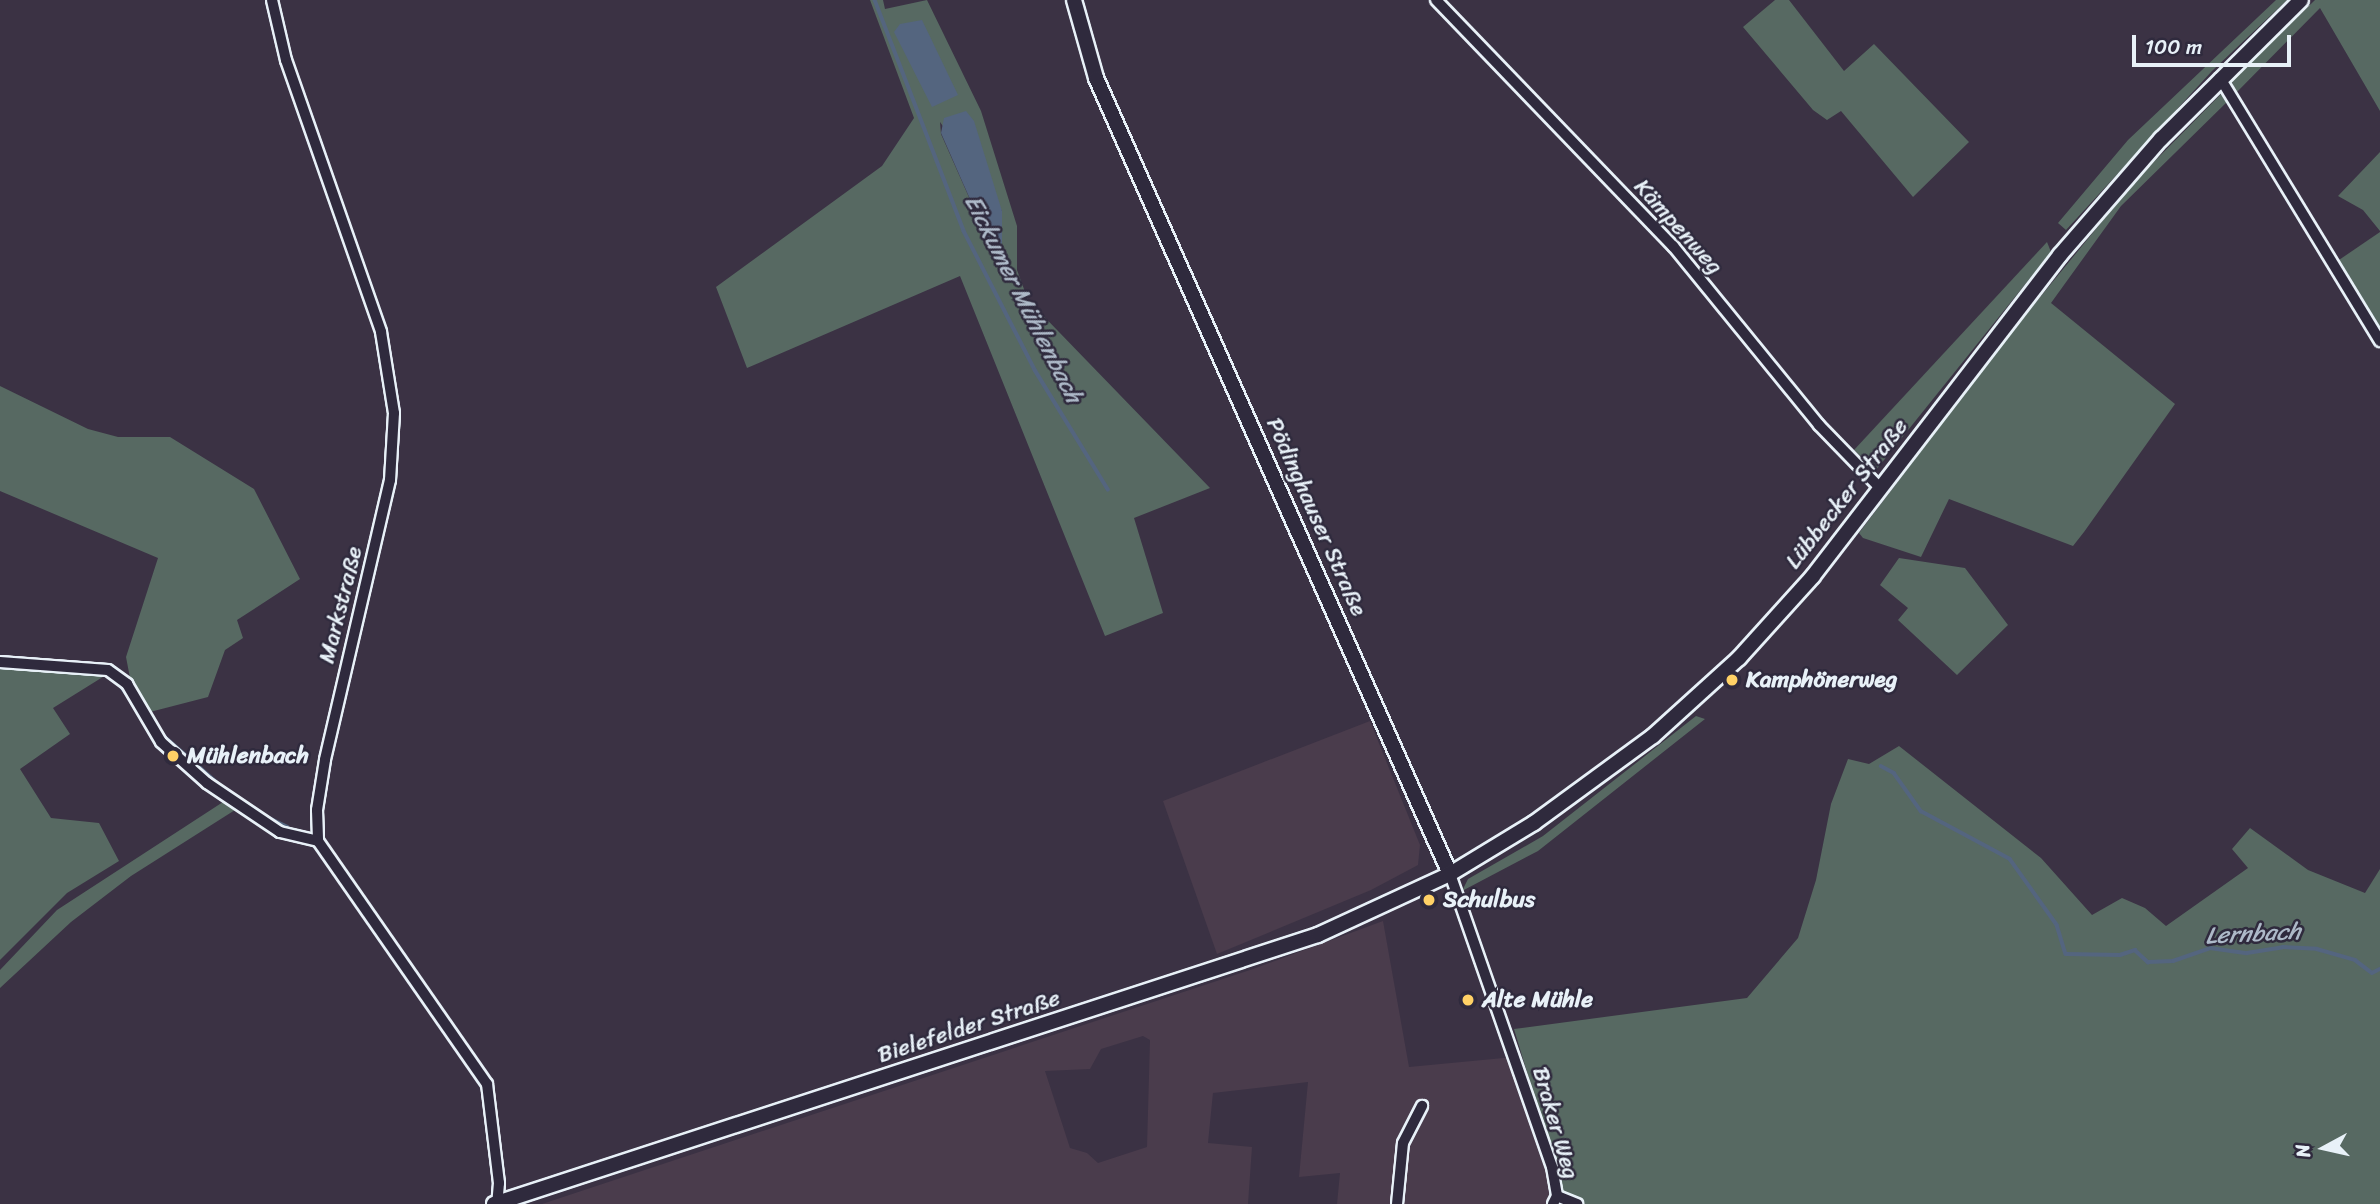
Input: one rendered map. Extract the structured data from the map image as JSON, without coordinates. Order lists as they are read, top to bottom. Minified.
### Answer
{"streets":{"main road":["Lübbecker Straße","Pödinghauser Straße","Bielefelder Straße"],"street":["Kämpenweg","Markstraße","Braker Weg"]},"crossings":[["Kämpenweg","Lübbecker Straße"],["Lübbecker Straße","Pödinghauser Straße"],["Lübbecker Straße","Bielefelder Straße"],["Pödinghauser Straße","Bielefelder Straße"],["Pödinghauser Straße","Braker Weg"]],"water":["Eickumer Mühlenbach","Lernbach"],"places":["Kamphönerweg","Mühlenbach","Schulbus","Alte Mühle"],"scale_bar":"100 m","north":"left"}
